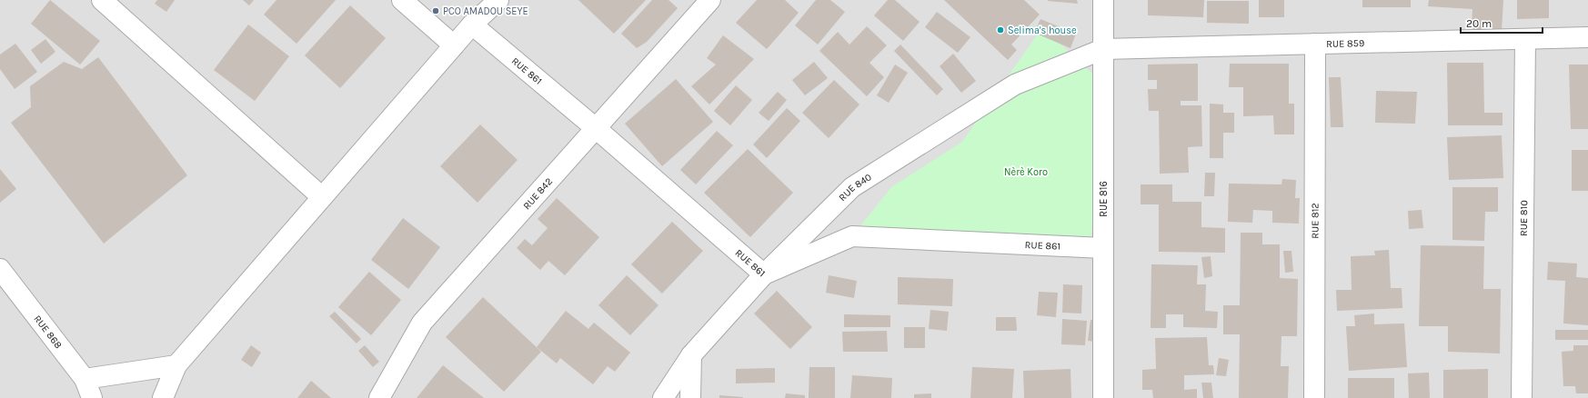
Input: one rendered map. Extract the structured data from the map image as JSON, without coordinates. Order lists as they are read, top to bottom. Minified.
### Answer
{"streets":{"street":["RUE 859","RUE 861","RUE 840","RUE 842","RUE 816","RUE 810","RUE 812","RUE 868"]},"crossings":[["RUE 859","RUE 840"],["RUE 859","RUE 816"],["RUE 859","RUE 810"],["RUE 859","RUE 812"],["RUE 861","RUE 840"],["RUE 861","RUE 842"],["RUE 861","RUE 816"],["RUE 840","RUE 816"]],"parks":["Nèrè Koro"],"places":["PCO AMADOU SEYE","Selima's house"],"scale_bar":"20 m"}
